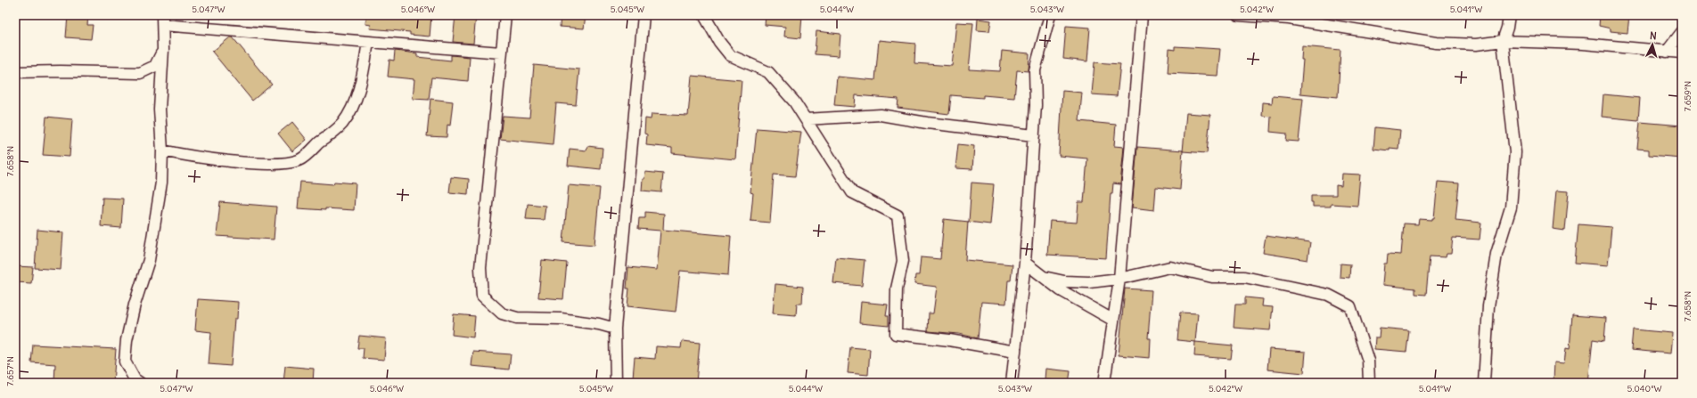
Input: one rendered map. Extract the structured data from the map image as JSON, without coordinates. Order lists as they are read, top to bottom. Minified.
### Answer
{"north":"top","coordinates":["5.047°W","5.046°W","5.045°W","5.044°W","5.043°W","5.042°W","5.041°W","7.659°N","7.658°N","7.657°N","5.040°W"]}
